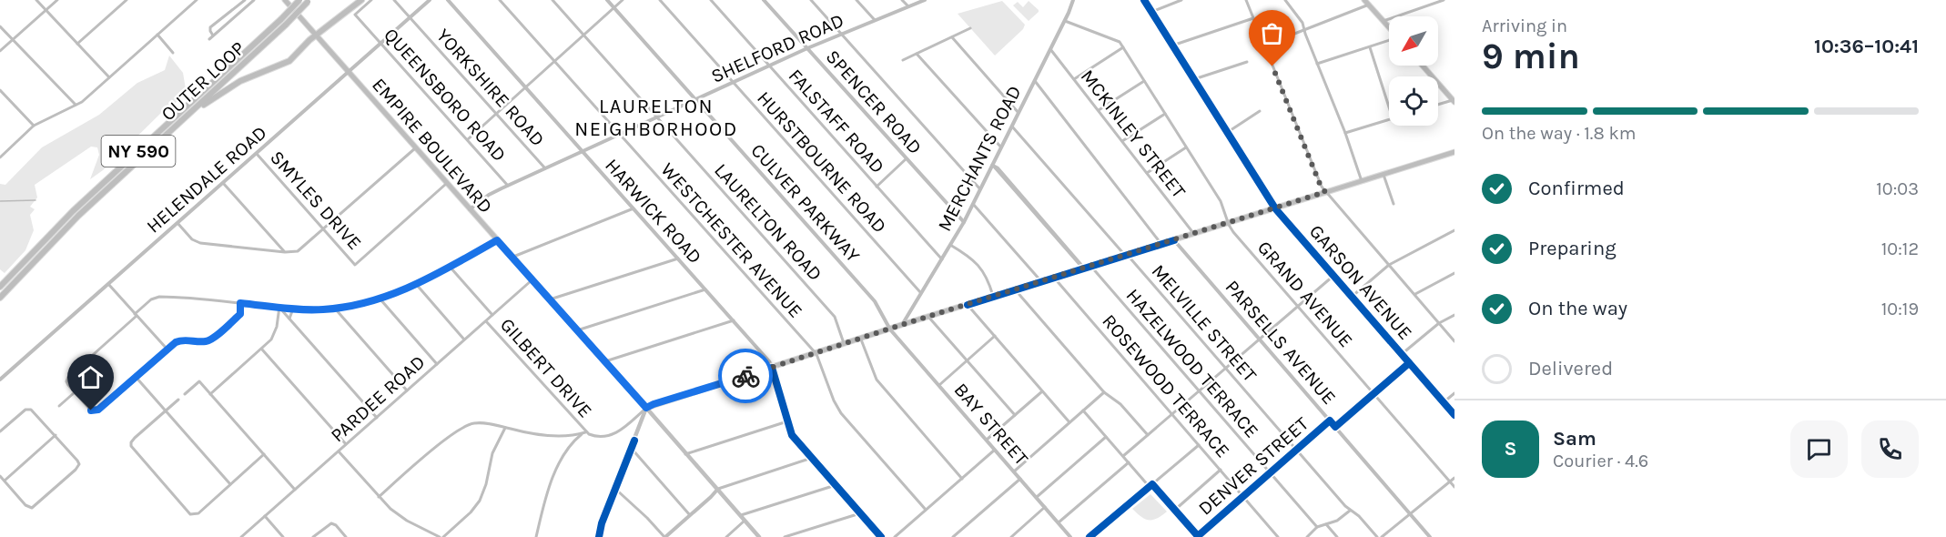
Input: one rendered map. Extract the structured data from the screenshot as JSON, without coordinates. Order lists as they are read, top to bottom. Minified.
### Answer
{"streets":{"highway":["OUTER LOOP","NY 590"],"main road":["EMPIRE BOULEVARD"],"street":["SHELFORD ROAD","YORKSHIRE ROAD","QUEENSBORO ROAD","SPENCER ROAD","FALSTAFF ROAD","MCKINLEY STREET","MERCHANTS ROAD","HURSTBOURNE ROAD","HELENDALE ROAD","SMYLES DRIVE","CULVER PARKWAY","HARWICK ROAD","LAURELTON ROAD","WESTCHESTER AVENUE","GARSON AVENUE","GRAND AVENUE","MELVILLE STREET","PARSELLS AVENUE","HAZELWOOD TERRACE","GILBERT DRIVE","ROSEWOOD TERRACE","PARDEE ROAD","BAY STREET","DENVER STREET"]},"crossings":[["SHELFORD ROAD","YORKSHIRE ROAD"],["SHELFORD ROAD","QUEENSBORO ROAD"],["SHELFORD ROAD","SPENCER ROAD"],["SHELFORD ROAD","FALSTAFF ROAD"],["SHELFORD ROAD","EMPIRE BOULEVARD"],["SHELFORD ROAD","HURSTBOURNE ROAD"],["SHELFORD ROAD","CULVER PARKWAY"],["SHELFORD ROAD","HARWICK ROAD"],["SHELFORD ROAD","LAURELTON ROAD"],["SHELFORD ROAD","WESTCHESTER AVENUE"],["YORKSHIRE ROAD","HELENDALE ROAD"],["QUEENSBORO ROAD","HELENDALE ROAD"],["SPENCER ROAD","MERCHANTS ROAD"],["FALSTAFF ROAD","MERCHANTS ROAD"],["MCKINLEY STREET","MERCHANTS ROAD"],["EMPIRE BOULEVARD","HELENDALE ROAD"],["EMPIRE BOULEVARD","SMYLES DRIVE"],["EMPIRE BOULEVARD","PARDEE ROAD"],["MERCHANTS ROAD","HURSTBOURNE ROAD"],["MERCHANTS ROAD","GRAND AVENUE"],["MERCHANTS ROAD","MELVILLE STREET"],["HELENDALE ROAD","SMYLES DRIVE"],["CULVER PARKWAY","BAY STREET"],["GARSON AVENUE","DENVER STREET"],["GRAND AVENUE","DENVER STREET"],["MELVILLE STREET","DENVER STREET"],["PARSELLS AVENUE","DENVER STREET"],["HAZELWOOD TERRACE","DENVER STREET"],["GILBERT DRIVE","PARDEE ROAD"],["ROSEWOOD TERRACE","DENVER STREET"]],"districts":["LAURELTON NEIGHBORHOOD"],"north":"bottom left","page":{"heading":["9 min","Arriving in","10:36–10:41"],"panel":["Sam","Courier · 4.6"],"bar":"On the way · 1.8 km","list":[["Confirmed","10:03"],["Preparing","10:12"],["On the way","10:19"],"Delivered"],"round":"S"}}
